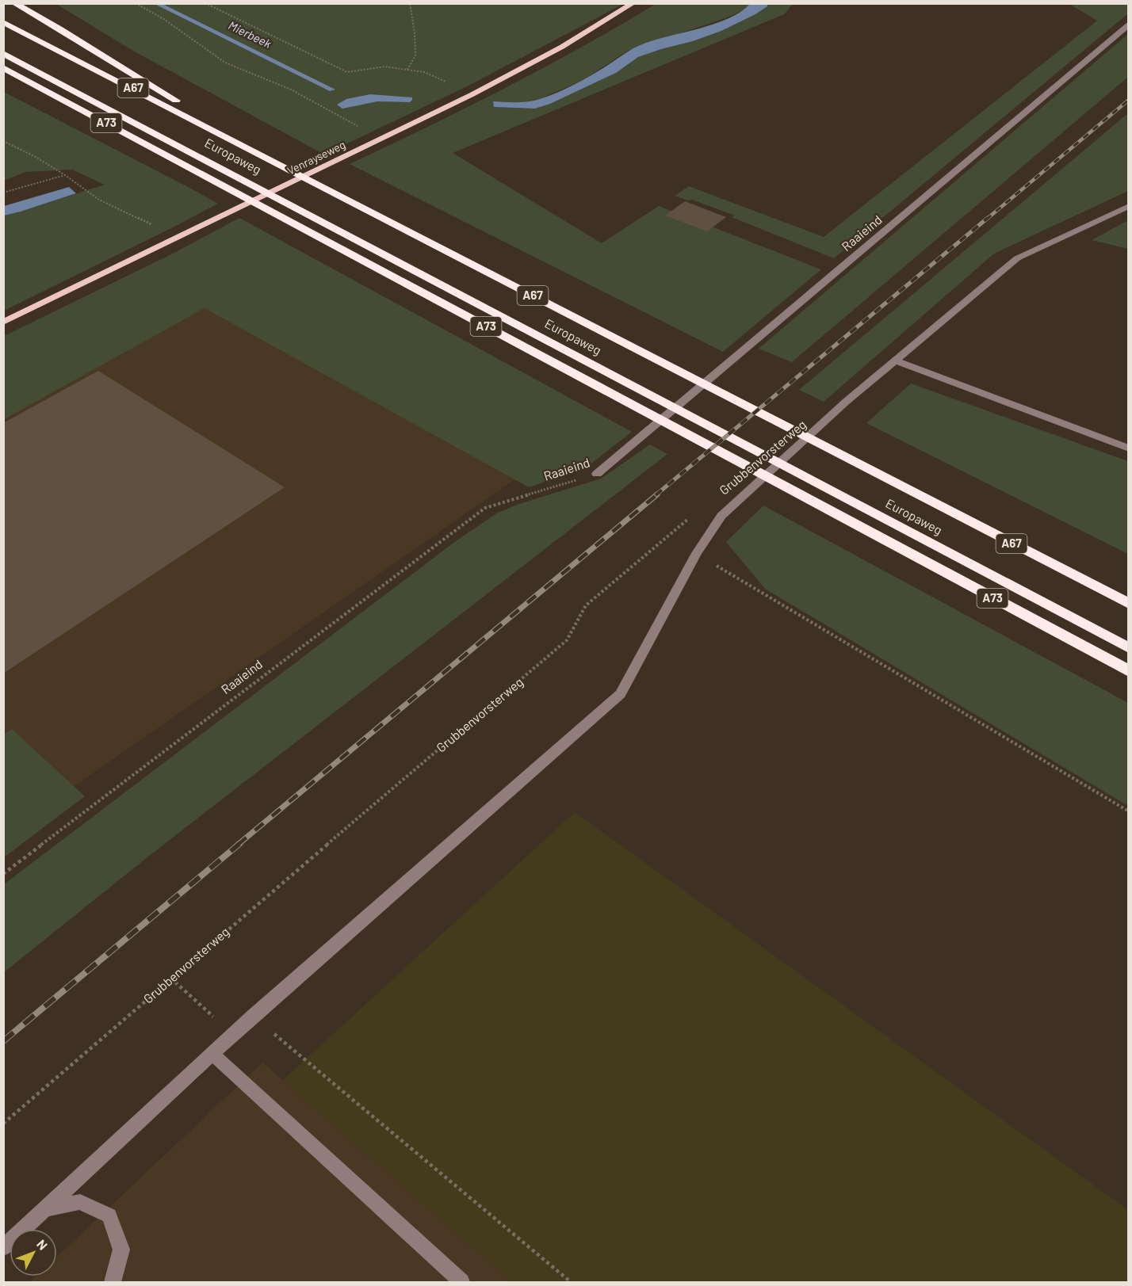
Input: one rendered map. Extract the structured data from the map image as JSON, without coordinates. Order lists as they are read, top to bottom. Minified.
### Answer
{"streets":{"highway":["A67","A73","Europaweg"],"main road":["Venrayseweg"],"street":["Raaieind","Grubbenvorsterweg"]},"crossings":[["A67","Europaweg"]],"water":["Mierbeek"],"north":"top right"}
